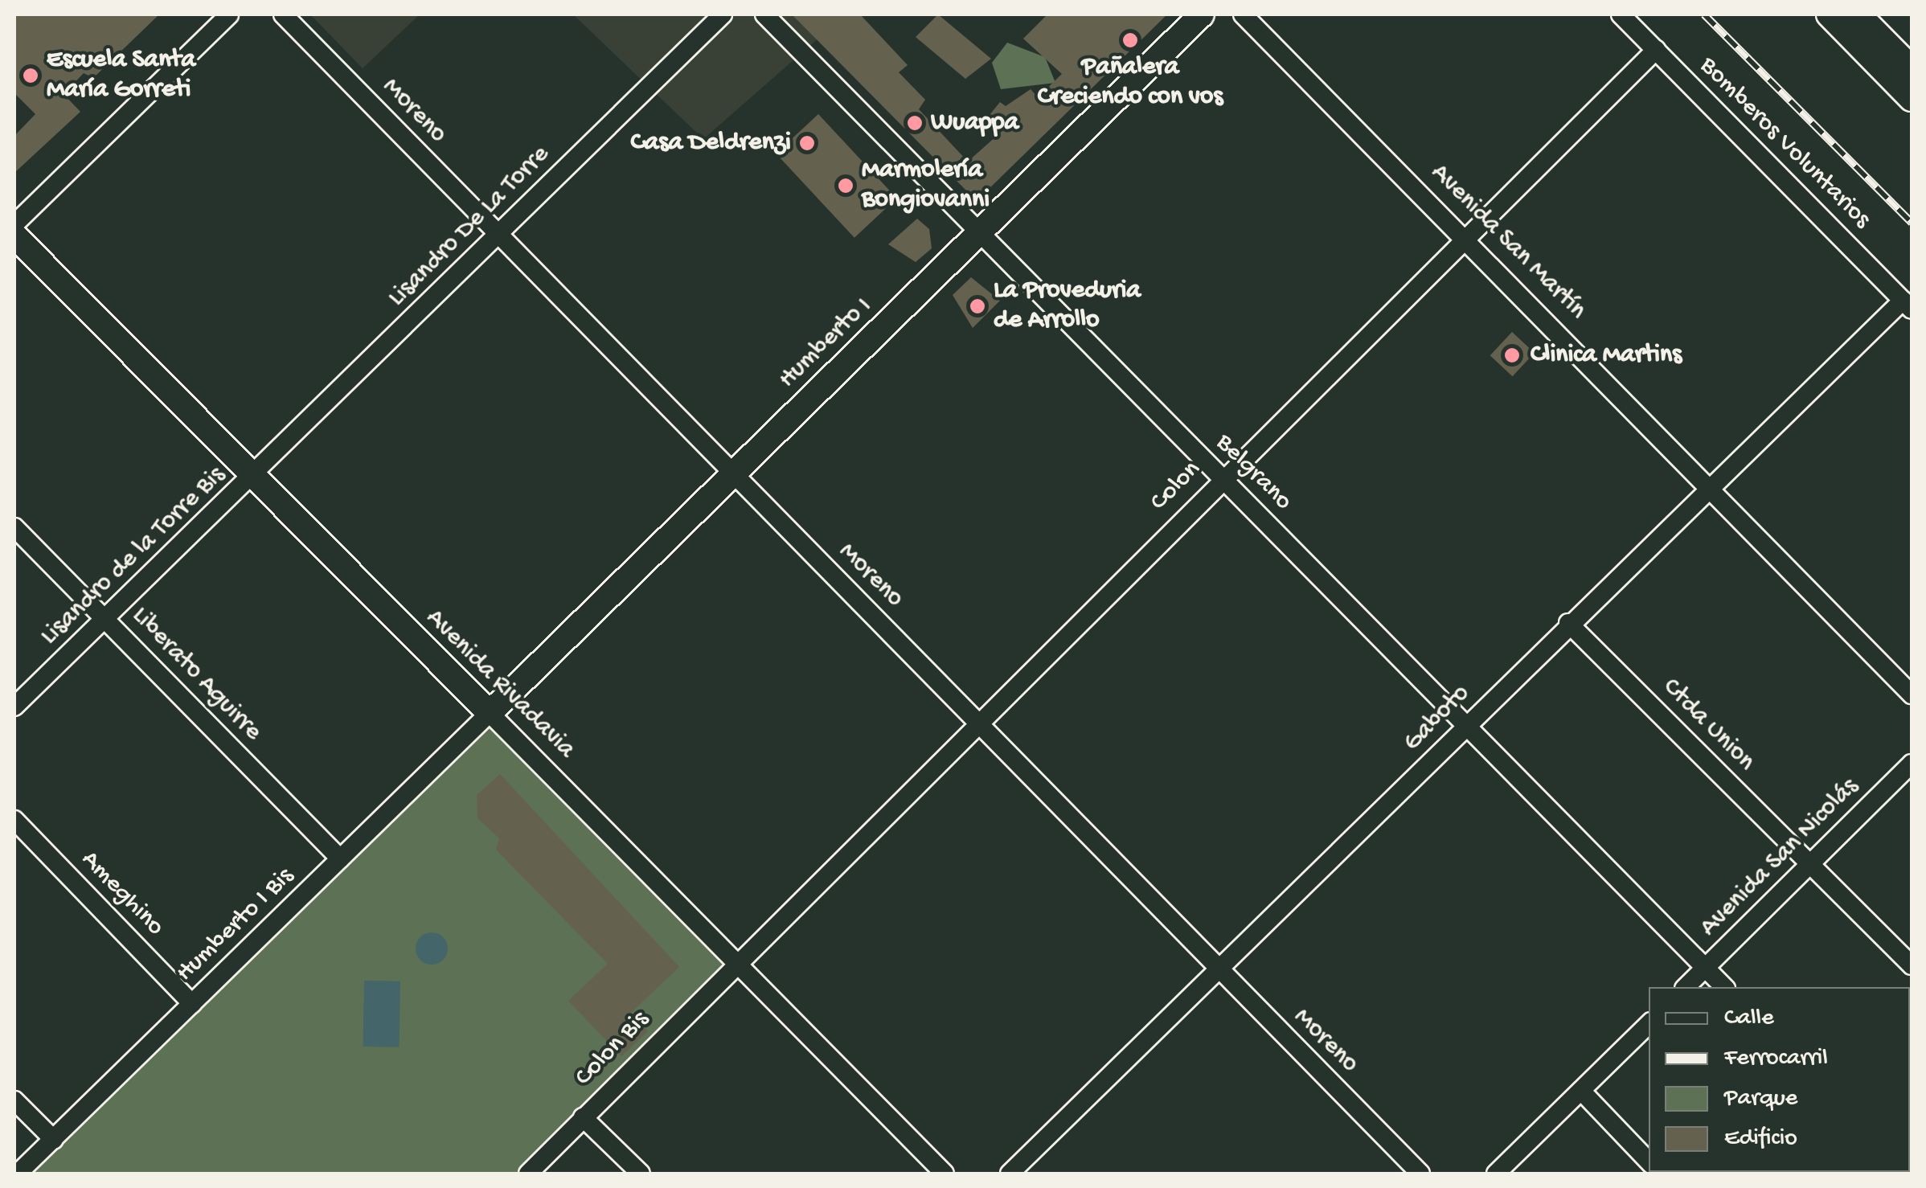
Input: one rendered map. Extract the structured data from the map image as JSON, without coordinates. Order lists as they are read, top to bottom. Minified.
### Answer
{"streets":{"main road":["Humberto I","Avenida Rivadavia"],"street":["Moreno","Bomberos Voluntarios","Lisandro De La Torre","Avenida San Martín","Belgrano","Colon","Lisandro de la Torre Bis","Liberato Aguirre","Gaboto","Ctda Union","Avenida San Nicolás","Ameghino","Humberto I Bis","Colon Bis"]},"crossings":[["Moreno","Lisandro De La Torre"],["Moreno","Humberto I"],["Moreno","Colon"],["Moreno","Gaboto"],["Bomberos Voluntarios","Colon"],["Bomberos Voluntarios","Gaboto"],["Lisandro De La Torre","Lisandro de la Torre Bis"],["Lisandro De La Torre","Avenida Rivadavia"],["Avenida San Martín","Colon"],["Avenida San Martín","Gaboto"],["Humberto I","Belgrano"],["Humberto I","Avenida Rivadavia"],["Humberto I","Humberto I Bis"],["Belgrano","Colon"],["Belgrano","Gaboto"],["Belgrano","Avenida San Nicolás"],["Colon","Avenida Rivadavia"],["Colon","Colon Bis"],["Lisandro de la Torre Bis","Liberato Aguirre"],["Lisandro de la Torre Bis","Avenida Rivadavia"],["Liberato Aguirre","Humberto I Bis"],["Avenida Rivadavia","Humberto I Bis"],["Avenida Rivadavia","Colon Bis"],["Gaboto","Ctda Union"],["Ctda Union","Avenida San Nicolás"],["Ameghino","Humberto I Bis"]],"places":["Pañalera Creciendo con vos","Escuela Santa María Gorreti","Wuappa","Casa Deldrenzi","Marmolería Bongiovanni","La Proveduria de Arrollo","Clinica Martins"],"legend":["Calle","Ferrocarril","Parque","Edificio"]}
